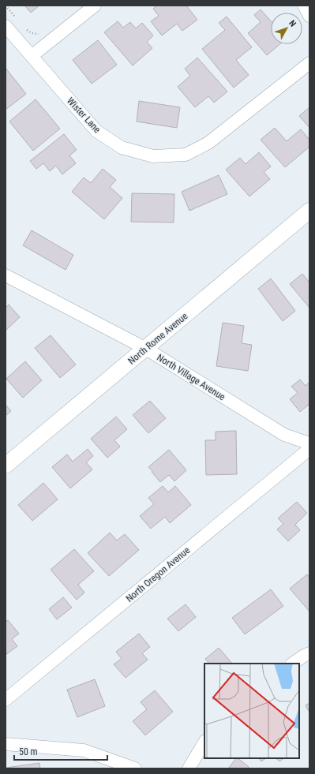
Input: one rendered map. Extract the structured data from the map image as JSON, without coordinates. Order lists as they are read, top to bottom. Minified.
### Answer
{"streets":{"street":["Wister Lane","North Rome Avenue","North Village Avenue","North Oregon Avenue"]},"crossings":[["North Rome Avenue","North Village Avenue"]],"scale_bar":"50 m","north":"top right"}
